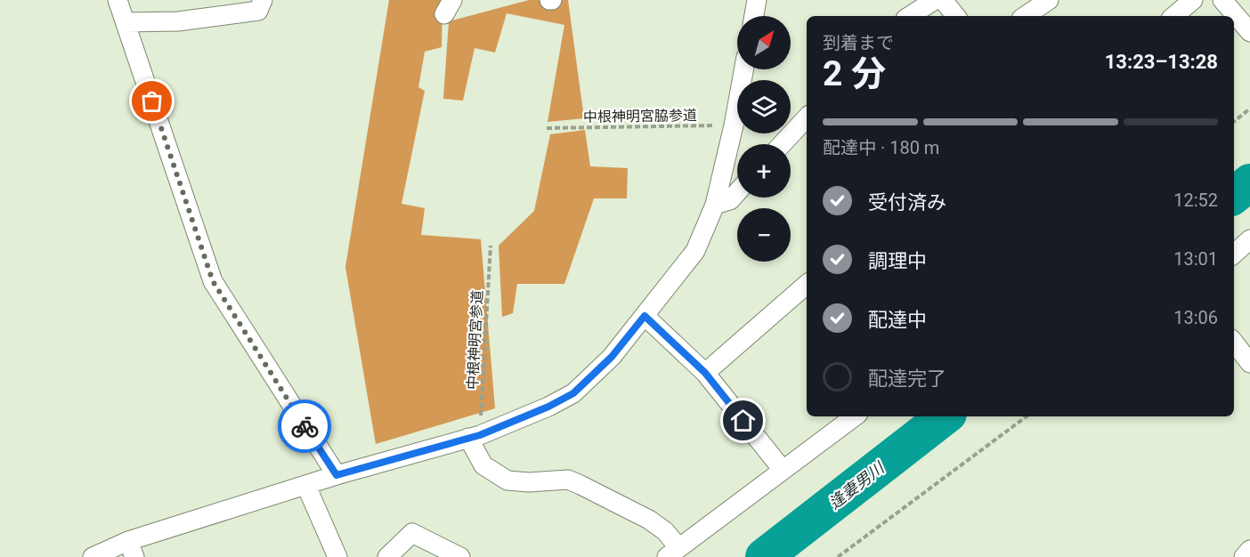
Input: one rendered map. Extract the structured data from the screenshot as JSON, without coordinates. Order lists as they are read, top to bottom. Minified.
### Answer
{"streets":{"path":["中根神明宮脇参道","中根神明宮参道"]},"water":["逢妻男川"],"north":"top right","page":{"map_buttons":["+","−"],"heading":["2 分","到着まで","13:23–13:28"],"bar":"配達中 · 180 m","list":[["受付済み","12:52"],["調理中","13:01"],["配達中","13:06"],"配達完了"]}}
